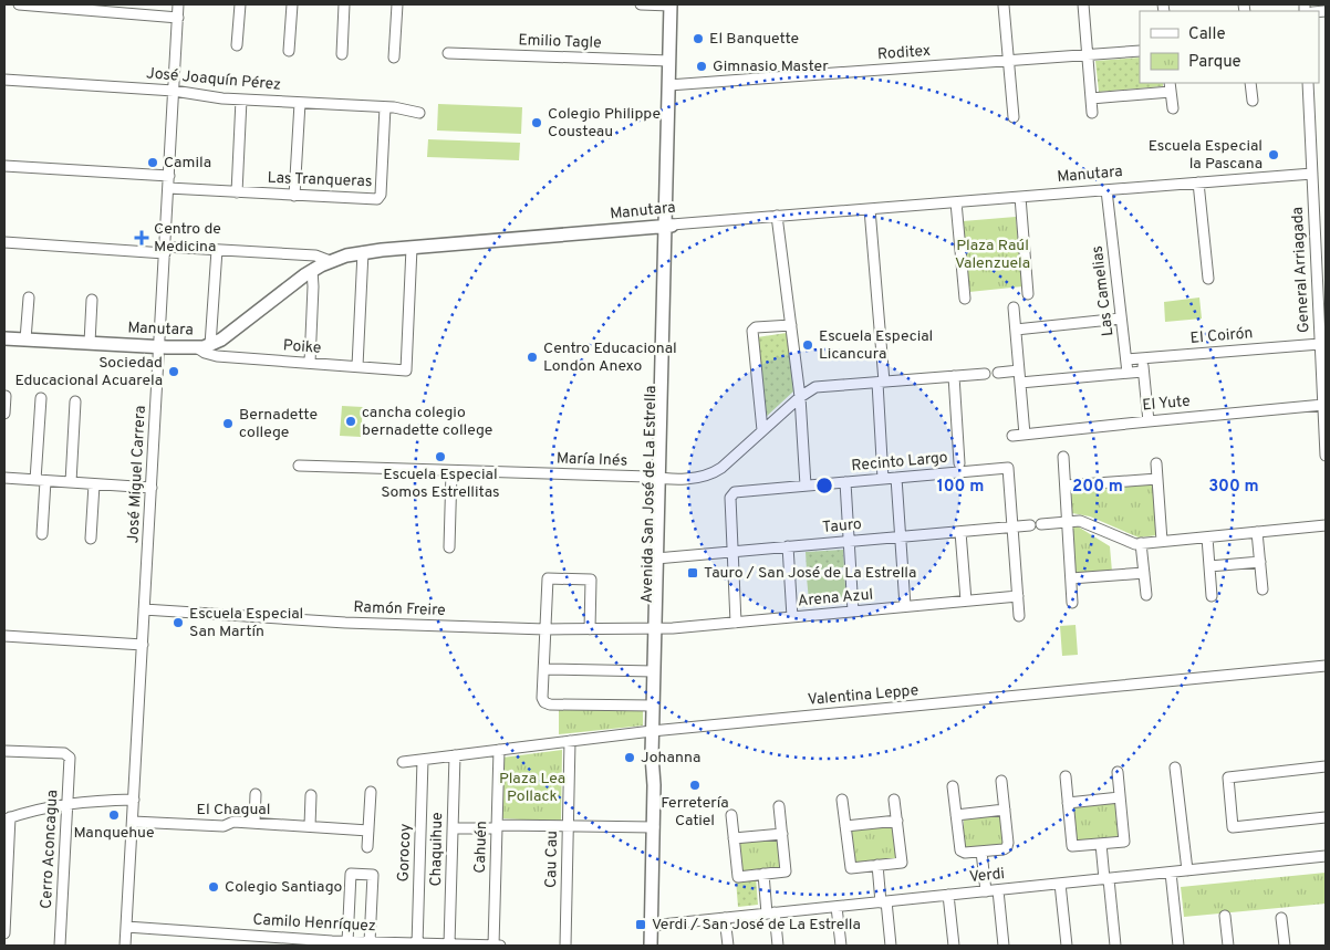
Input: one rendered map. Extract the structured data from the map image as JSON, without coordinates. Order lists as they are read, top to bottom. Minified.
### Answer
{"streets":{"main road":["Manutara","Avenida San José de La Estrella"],"street":["Emilio Tagle","Roditex","José Joaquín Pérez","Las Tranqueras","General Arriagada","Las Camelias","El Coirón","Poike","El Yute","María Inés","Recinto Largo","José Miguel Carrera","Tauro","Arena Azul","Ramón Freire","Valentina Leppe","El Chagual","Cahuén","Cerro Aconcagua","Chaquihue","Gorocoy","Cau Cau","Verdi","Camilo Henríquez"]},"crossings":[["Emilio Tagle","Avenida San José de La Estrella"],["Roditex","Avenida San José de La Estrella"],["José Joaquín Pérez","Las Tranqueras"],["José Joaquín Pérez","José Miguel Carrera"],["Manutara","General Arriagada"],["Manutara","Las Camelias"],["Manutara","Poike"],["Manutara","José Miguel Carrera"],["Manutara","Avenida San José de La Estrella"],["Las Tranqueras","José Miguel Carrera"],["General Arriagada","El Coirón"],["General Arriagada","El Yute"],["Las Camelias","El Coirón"],["María Inés","Avenida San José de La Estrella"],["Recinto Largo","Tauro"],["José Miguel Carrera","Ramón Freire"],["José Miguel Carrera","El Chagual"],["José Miguel Carrera","Camilo Henríquez"],["Avenida San José de La Estrella","Tauro"],["Avenida San José de La Estrella","Arena Azul"],["Avenida San José de La Estrella","Ramón Freire"],["Avenida San José de La Estrella","Valentina Leppe"],["Avenida San José de La Estrella","Verdi"],["Arena Azul","Ramón Freire"],["Valentina Leppe","Cahuén"],["Valentina Leppe","Chaquihue"],["Valentina Leppe","Gorocoy"],["Valentina Leppe","Cau Cau"],["Cahuén","Camilo Henríquez"],["Chaquihue","Camilo Henríquez"],["Gorocoy","Camilo Henríquez"]],"parks":["Plaza Raúl Valenzuela","Plaza Lea Pollack"],"places":{"other":["El Banquette","Gimnasio Master","Colegio Philippe Cousteau","Escuela Especial la Pascana","Camila","Escuela Especial Licancura","Centro Educacional London Anexo","Sociedad Educacional Acuarela","cancha colegio bernadette college","Bernadette college","Escuela Especial Somos Estrellitas","Escuela Especial San Martín","Johanna","Ferretería Catiel","Manquehue","Colegio Santiago"],"health":["Centro de Medicina"],"transit":["Tauro / San José de La Estrella","Verdi / San José de La Estrella"]},"legend":["Calle","Parque"],"rings":["100 m","200 m","300 m"]}
